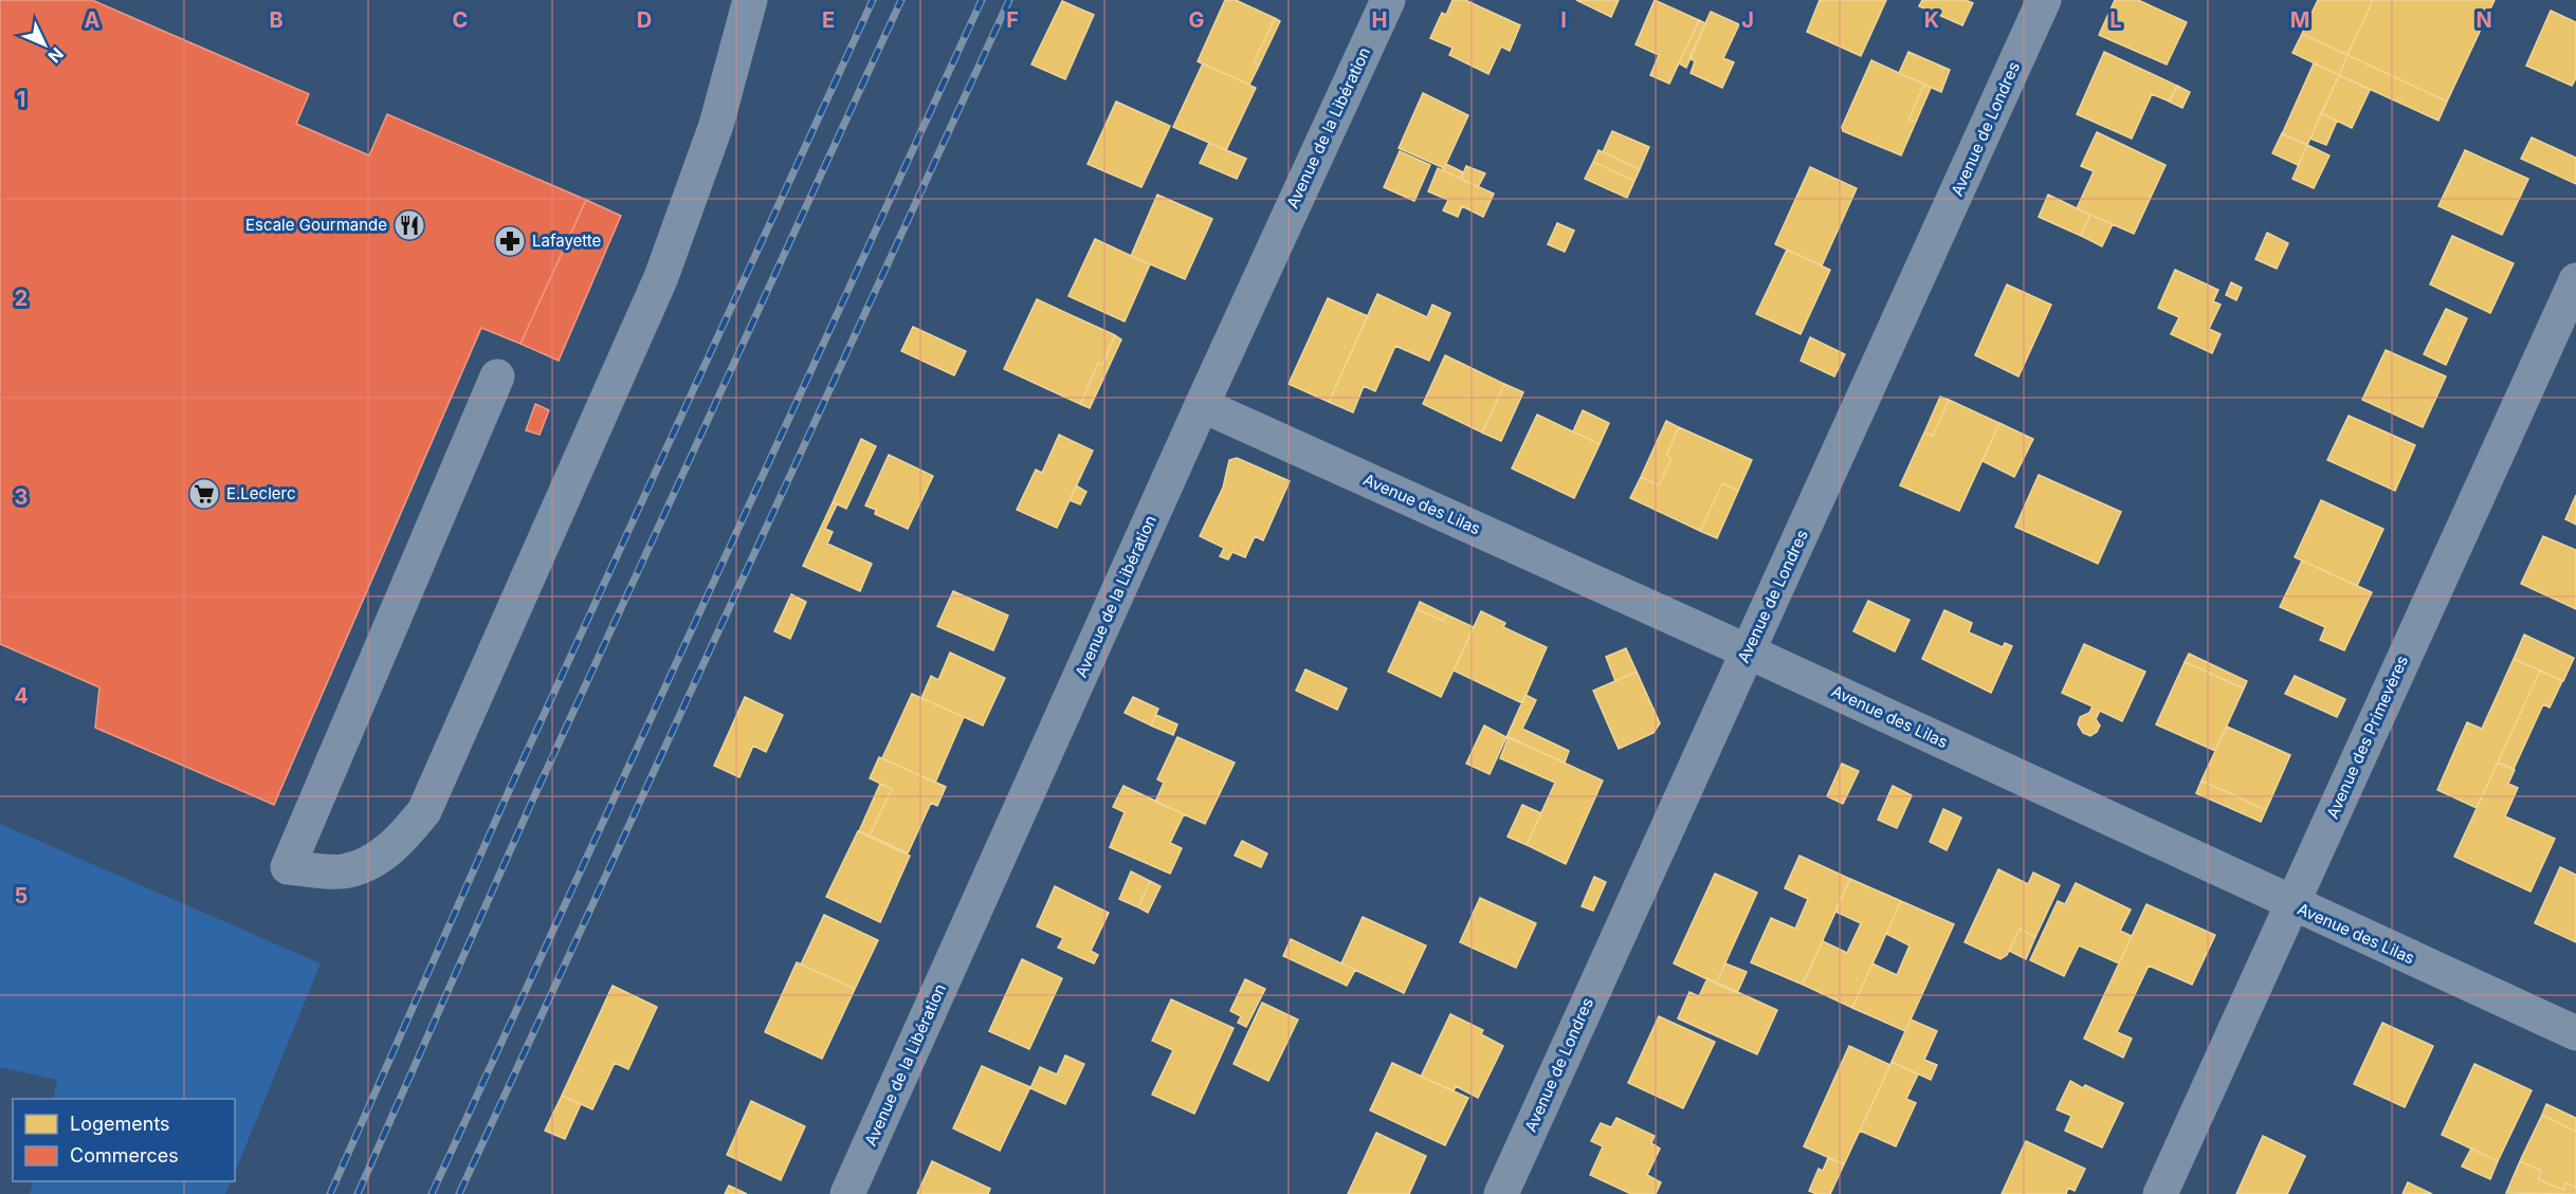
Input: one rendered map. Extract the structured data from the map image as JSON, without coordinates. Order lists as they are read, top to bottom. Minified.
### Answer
{"streets":{"street":["Avenue de la Libération","Avenue de Londres","Avenue des Lilas","Avenue des Primevères"]},"crossings":[["Avenue de la Libération","Avenue des Lilas"],["Avenue de Londres","Avenue des Lilas"],["Avenue des Lilas","Avenue des Primevères"]],"places":{"restaurant":["Escale Gourmande"],"pharmacy":["Lafayette"],"supermarket":["E.Leclerc"]},"legend":["Logements","Commerces"],"north":"bottom right","grid":{"columns":["A","B","C","D","E","F","G","H","I","J","K","L","M","N"],"rows":["1","2","3","4","5"]}}
